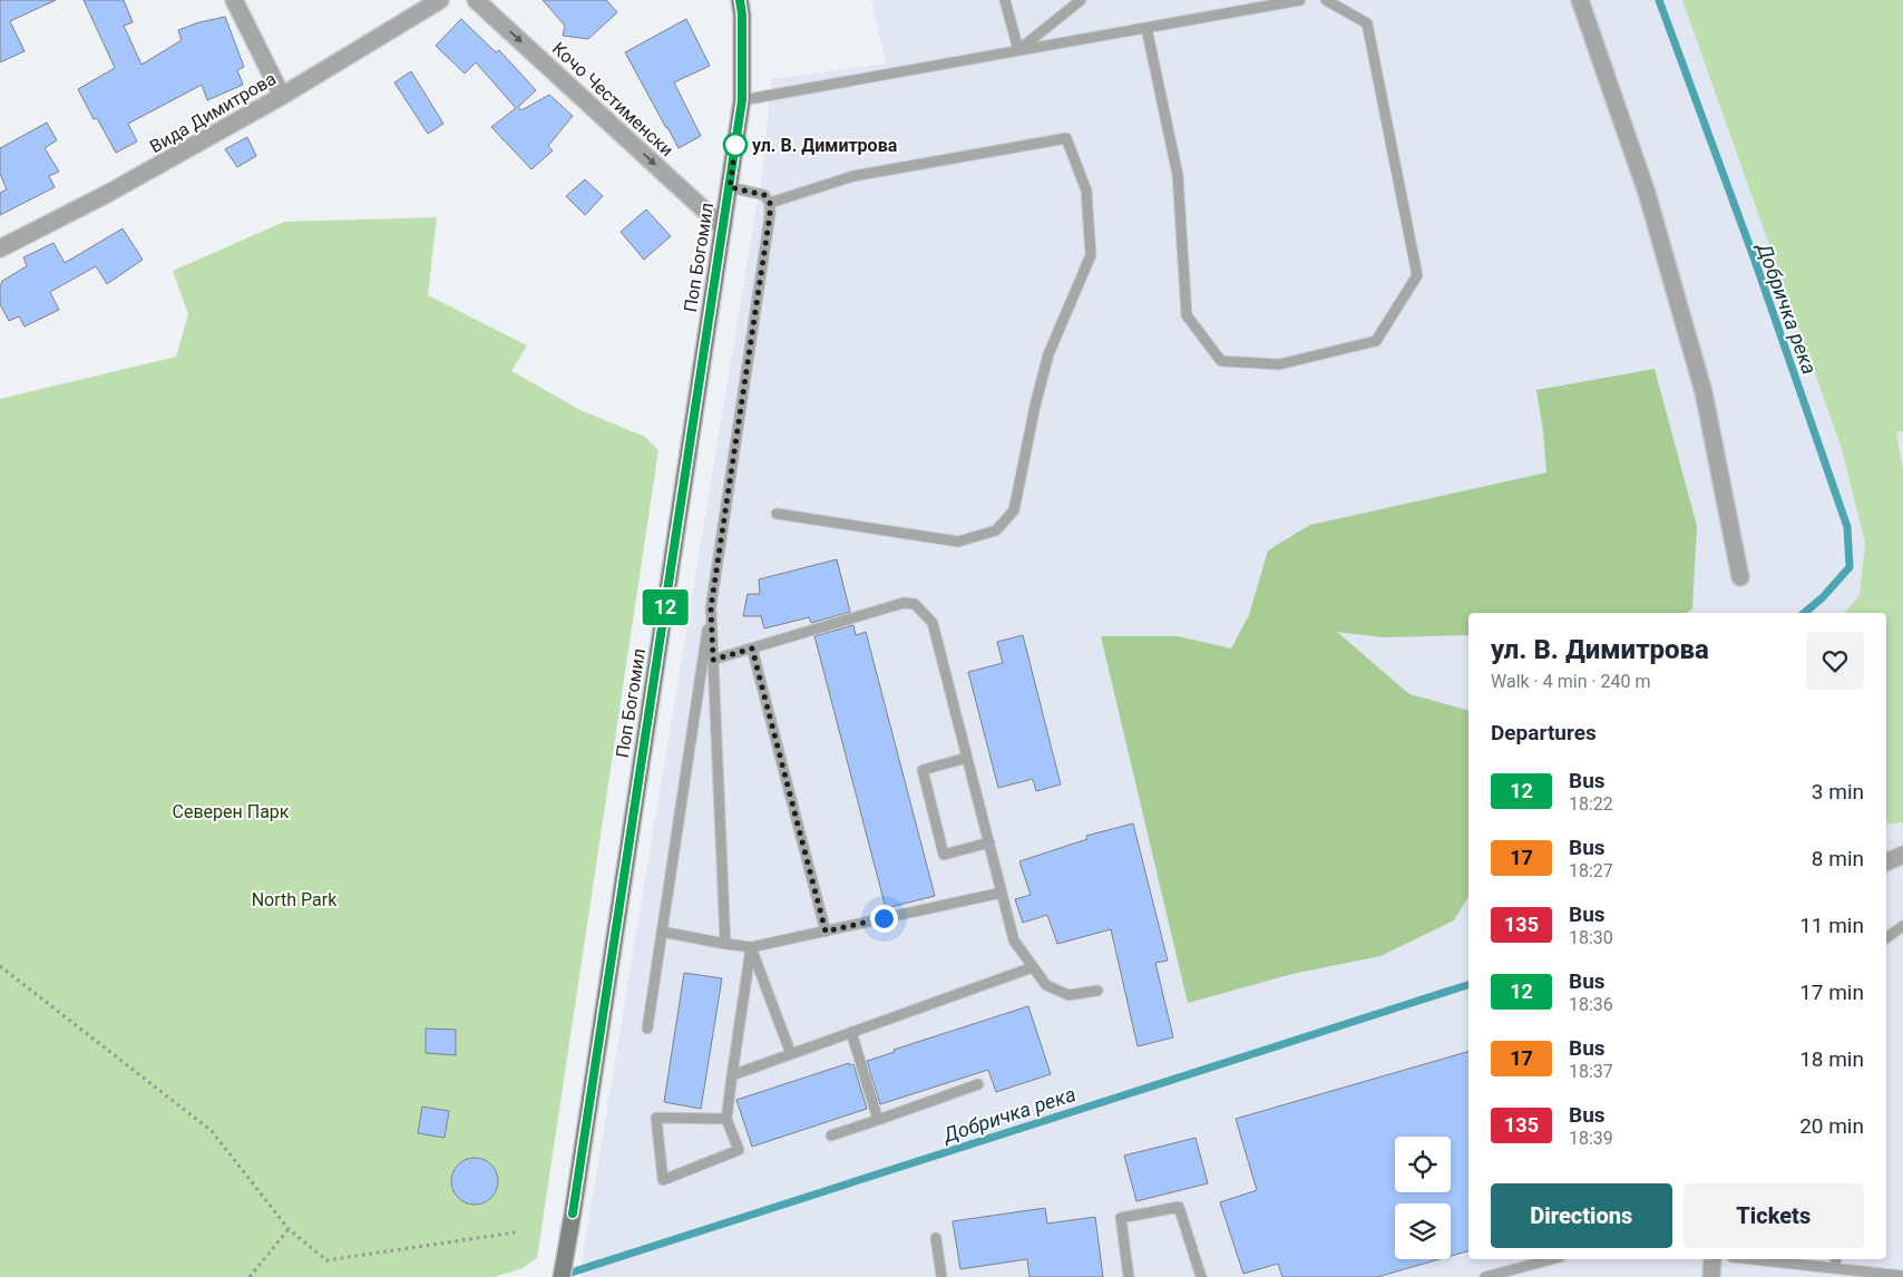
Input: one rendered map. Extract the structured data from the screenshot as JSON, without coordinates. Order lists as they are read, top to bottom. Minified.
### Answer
{"streets":{"street":["Кочо Честименски","Вида Димитрова","Поп Богомил"]},"crossings":[["Кочо Честименски","Поп Богомил"]],"one_way":["Кочо Честименски"],"water":["Добричка река"],"parks":["Северен Парк","North Park"],"places":["ул. В. Димитрова"],"lines":["bus line 12"],"page":{"on_map":"12","heading":[["ул. В. Димитрова","Walk · 4 min · 240 m"],"Departures"],"list":[{"mark":"12","name":"Bus","note":"18:22","value":"3 min"},{"mark":"17","name":"Bus","note":"18:27","value":"8 min"},{"mark":"135","name":"Bus","note":"18:30","value":"11 min"},{"mark":"12","name":"Bus","note":"18:36","value":"17 min"},{"mark":"17","name":"Bus","note":"18:37","value":"18 min"},{"mark":"135","name":"Bus","note":"18:39","value":"20 min"}],"buttons":["Directions","Tickets"]}}
